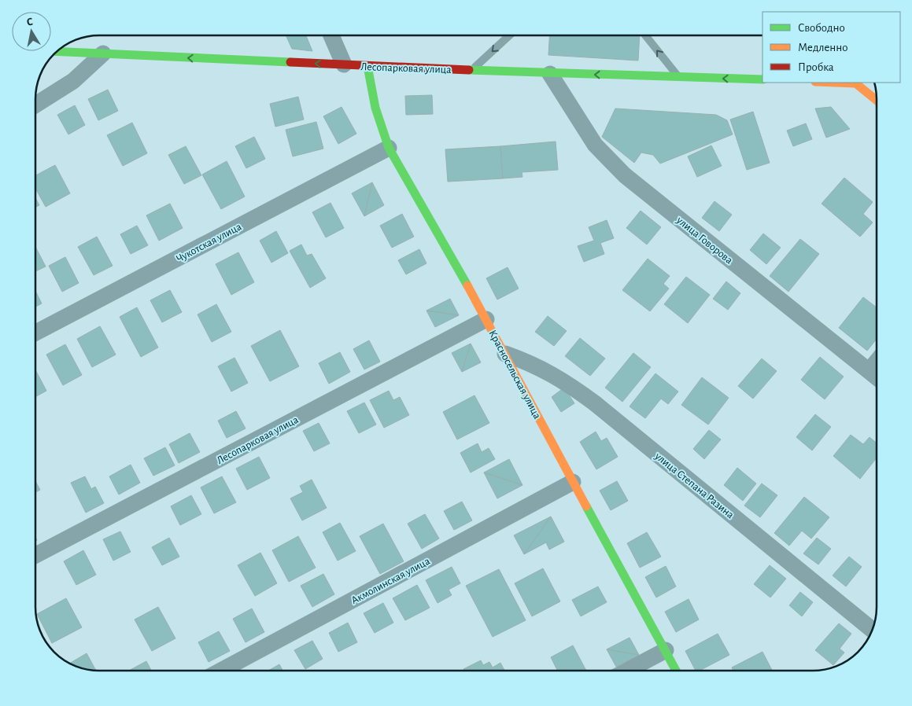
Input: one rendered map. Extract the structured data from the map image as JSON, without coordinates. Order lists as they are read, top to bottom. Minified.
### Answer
{"streets":{"street":["Лесопарковая улица","улица Говорова","Чукотская улица","Красносельская улица","улица Степана Разина","Акмолинская улица"]},"crossings":[["Лесопарковая улица","улица Говорова"],["Лесопарковая улица","Красносельская улица"],["Чукотская улица","Красносельская улица"],["Красносельская улица","улица Степана Разина"],["Красносельская улица","Акмолинская улица"]],"one_way":["Лесопарковая улица"],"legend":["Свободно","Медленно","Пробка"],"north":"top"}
